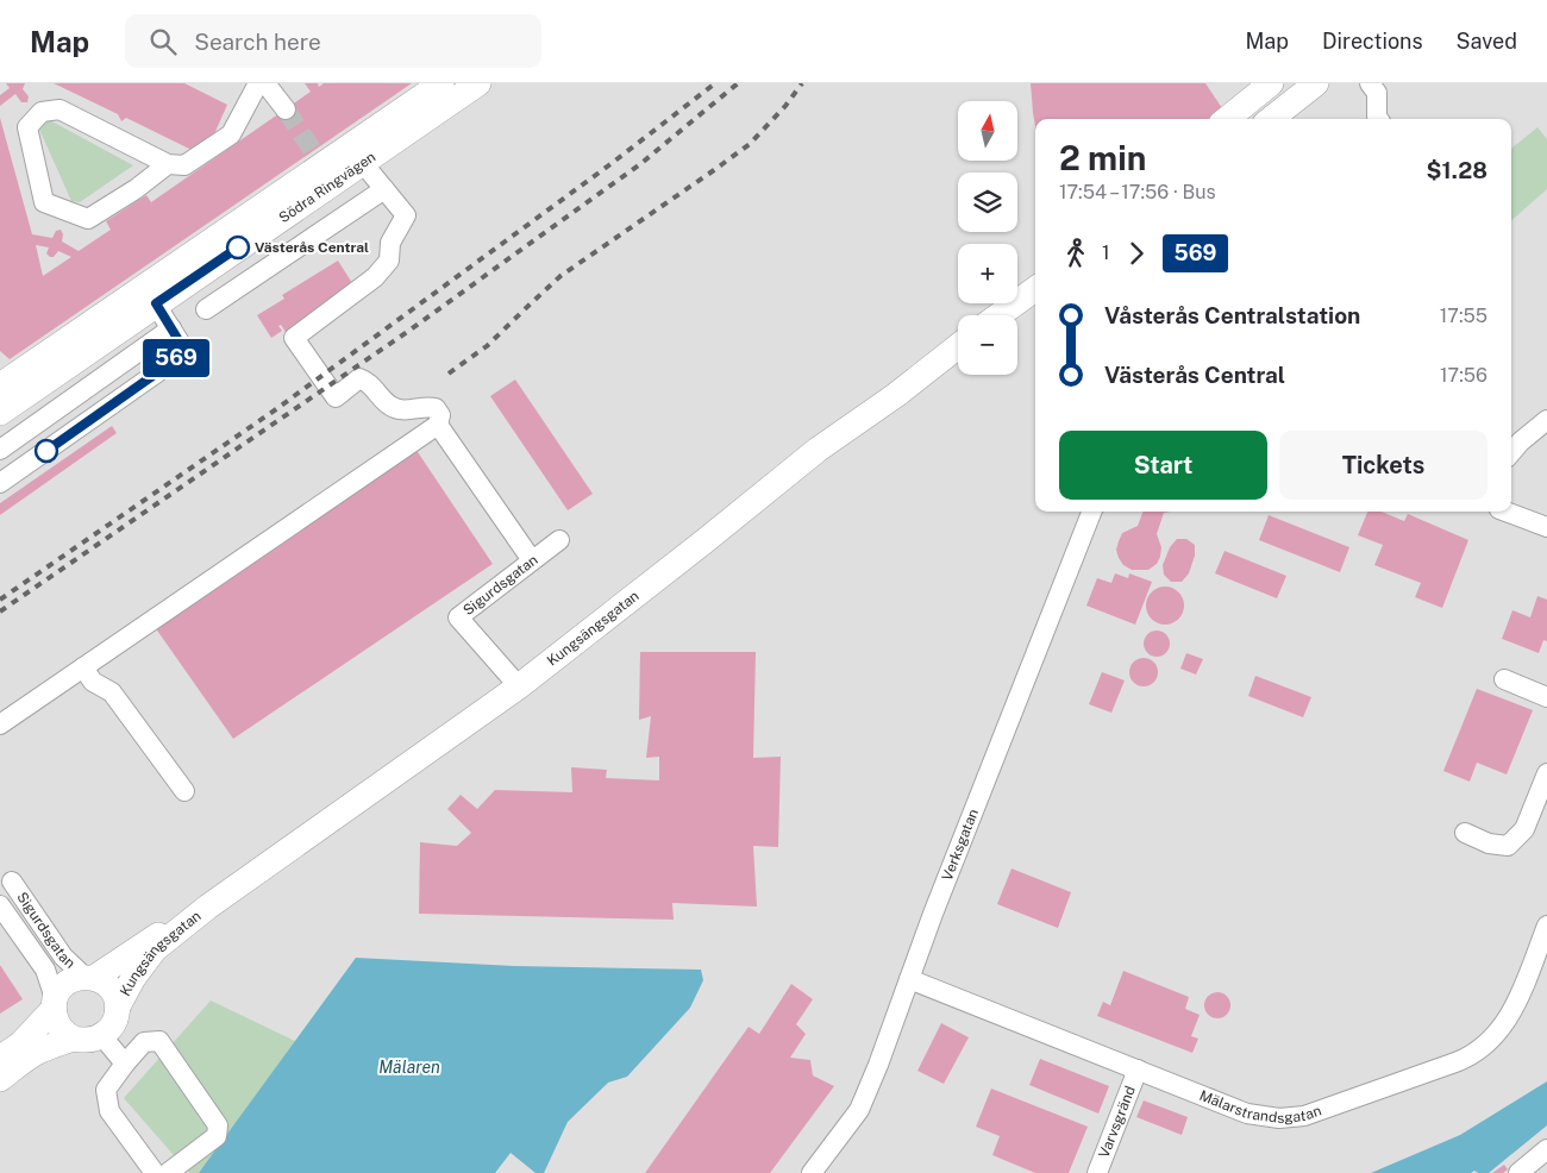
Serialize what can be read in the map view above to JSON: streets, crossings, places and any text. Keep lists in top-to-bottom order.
{
  "streets": {
    "main road": ["Södra Ringvägen", "Kungsängsgatan"],
    "street": [
      "Sigurdsgatan",
      "Verksgatan",
      "Mälarstrandsgatan",
      "Varvsgränd"
    ]
  },
  "crossings": [
    ["Sigurdsgatan", "Kungsängsgatan"],
    ["Verksgatan", "Mälarstrandsgatan"],
    ["Mälarstrandsgatan", "Varvsgränd"]
  ],
  "water": ["Mälaren"],
  "places": ["Västerås Central"],
  "lines": ["bus line 569"],
  "north": "top",
  "page": {
    "header": "Map",
    "search": "Search here",
    "nav": ["Map", "Directions", "Saved"],
    "on_map": "569",
    "map_buttons": ["+", "−"],
    "heading": ["2 min", "17:54 – 17:56 · Bus", "$1.28"],
    "legs": ["1", "569"],
    "list": [
      {
        "name": "Våsterås Centralstation",
        "value": "17:55"
      },
      {
        "name": "Västerås Central",
        "value": "17:56"
      }
    ],
    "buttons": ["Start", "Tickets"]
  }
}
